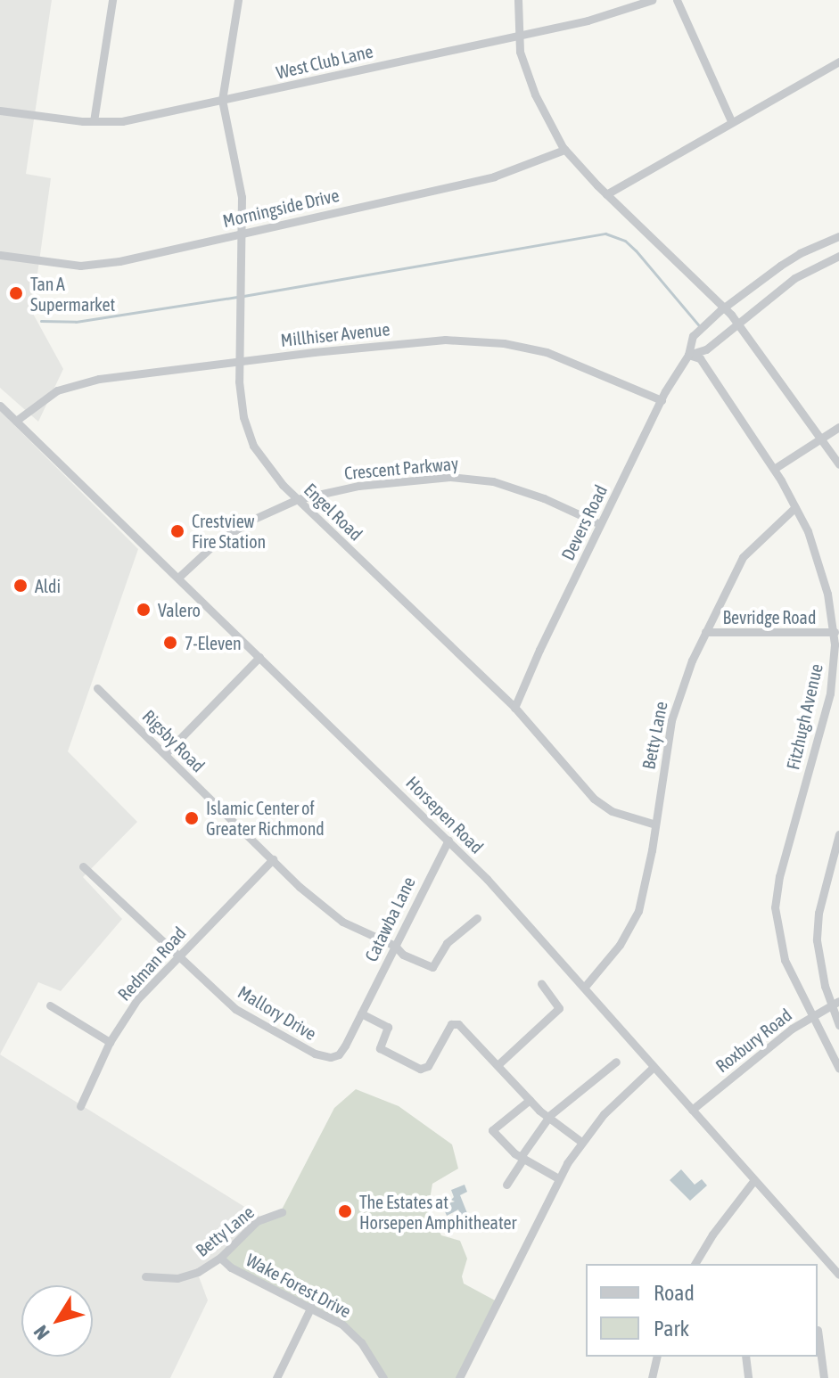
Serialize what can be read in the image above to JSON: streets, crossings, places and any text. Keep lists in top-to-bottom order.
{
  "streets": {
    "street": [
      "West Club Lane",
      "Morningside Drive",
      "Millhiser Avenue",
      "Crescent Parkway",
      "Engel Road",
      "Devers Road",
      "Bevridge Road",
      "Fitzhugh Avenue",
      "Betty Lane",
      "Rigsby Road",
      "Horsepen Road",
      "Catawba Lane",
      "Redman Road",
      "Mallory Drive",
      "Roxbury Road",
      "Wake Forest Drive"
    ]
  },
  "crossings": [
    ["West Club Lane", "Engel Road"],
    ["Morningside Drive", "Engel Road"],
    ["Millhiser Avenue", "Engel Road"],
    ["Millhiser Avenue", "Devers Road"],
    ["Millhiser Avenue", "Horsepen Road"],
    ["Crescent Parkway", "Engel Road"],
    ["Crescent Parkway", "Devers Road"],
    ["Crescent Parkway", "Horsepen Road"],
    ["Engel Road", "Devers Road"],
    ["Engel Road", "Betty Lane"],
    ["Devers Road", "Fitzhugh Avenue"],
    ["Bevridge Road", "Fitzhugh Avenue"],
    ["Bevridge Road", "Betty Lane"],
    ["Fitzhugh Avenue", "Betty Lane"],
    ["Fitzhugh Avenue", "Roxbury Road"],
    ["Betty Lane", "Horsepen Road"],
    ["Betty Lane", "Wake Forest Drive"],
    ["Rigsby Road", "Catawba Lane"],
    ["Rigsby Road", "Redman Road"],
    ["Horsepen Road", "Catawba Lane"],
    ["Horsepen Road", "Roxbury Road"],
    ["Catawba Lane", "Mallory Drive"],
    ["Redman Road", "Mallory Drive"]
  ],
  "places": [
    "Tan A Supermarket",
    "Crestview Fire Station",
    "Aldi",
    "Valero",
    "7-Eleven",
    "Islamic Center of Greater Richmond",
    "The Estates at Horsepen Amphitheater"
  ],
  "legend": ["Road", "Park"],
  "north": "bottom left"
}
